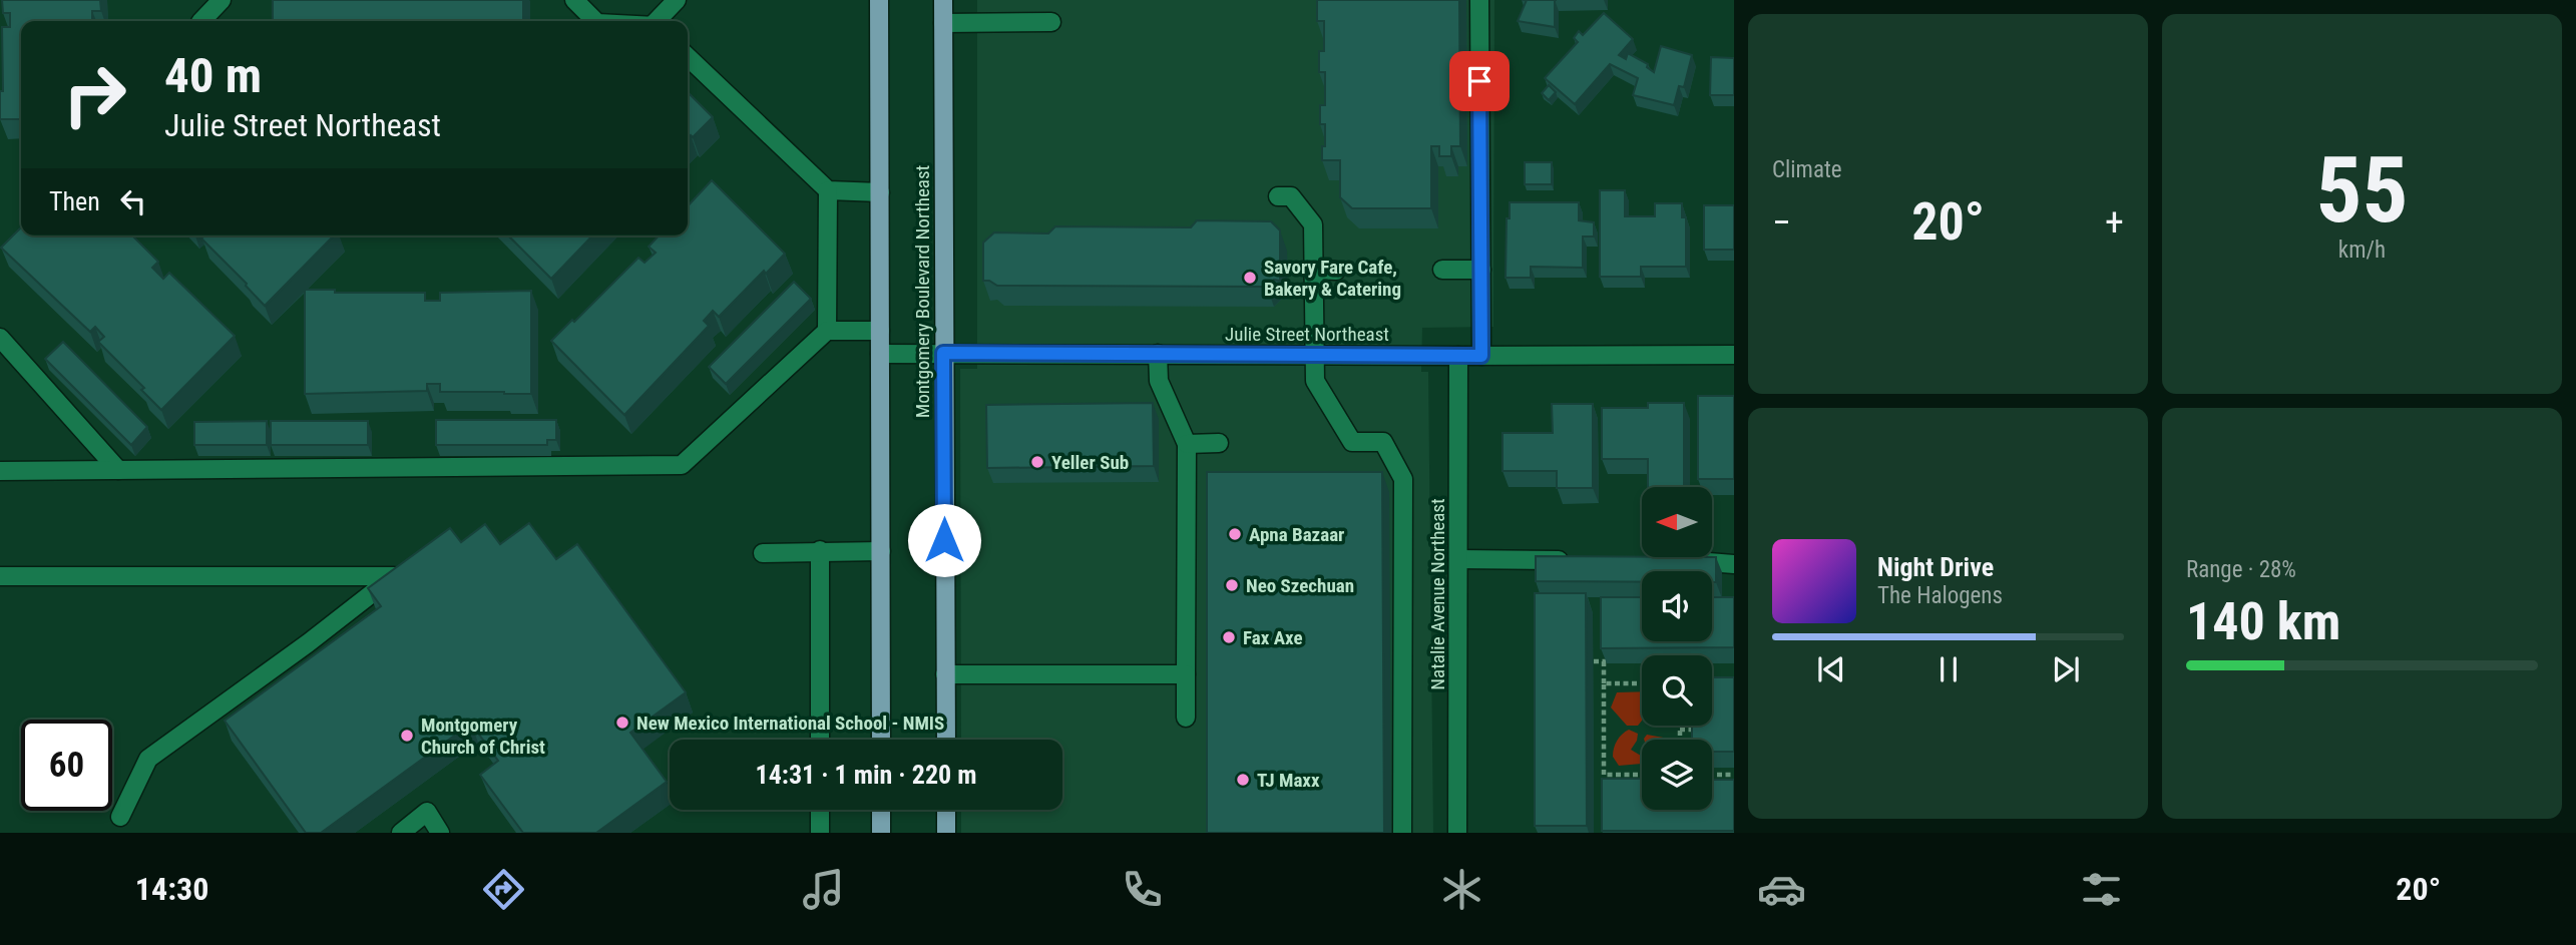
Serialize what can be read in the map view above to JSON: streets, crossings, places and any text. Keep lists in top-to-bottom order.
{
  "streets": {
    "main road": ["Montgomery Boulevard Northeast"],
    "street": ["Julie Street Northeast", "Natalie Avenue Northeast"]
  },
  "crossings": [
    ["Montgomery Boulevard Northeast", "Julie Street Northeast"],
    ["Julie Street Northeast", "Natalie Avenue Northeast"]
  ],
  "places": [
    "Savory Fare Cafe, Bakery & Catering",
    "Yeller Sub",
    "Apna Bazaar",
    "Neo Szechuan",
    "Fax Axe",
    "New Mexico International School - NMIS",
    "Montgomery Church of Christ",
    "TJ Maxx"
  ],
  "north": "left",
  "page": {
    "tile": [
      "Climate",
      ["55", "km/h"],
      ["Range · 28%", "140 km"]
    ],
    "turn": ["40 m", "Julie Street Northeast"],
    "then": "Then",
    "heat": ["−", "20°", "+"],
    "song": ["Night Drive", "The Halogens"],
    "limit": "60",
    "trip": "14:31 · 1 min · 220 m",
    "tabs": ["14:30", "20°"]
  }
}
